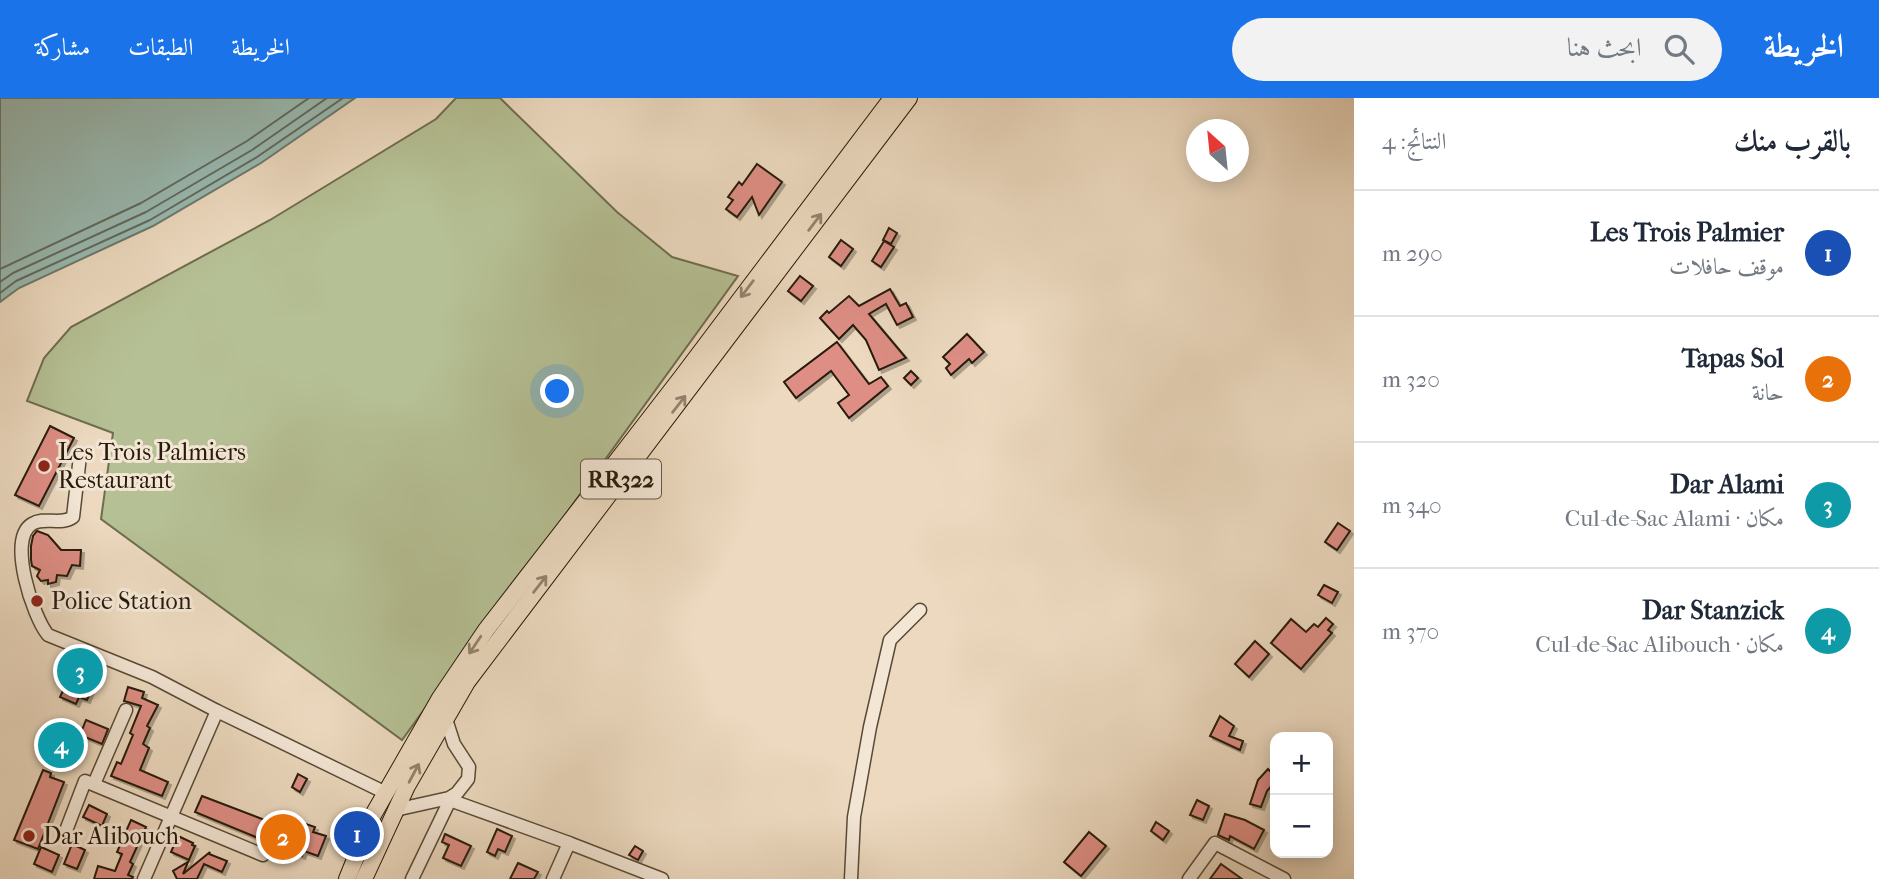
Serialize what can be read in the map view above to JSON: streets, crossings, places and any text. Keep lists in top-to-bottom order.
{
  "streets": {
    "main road": ["RR322"]
  },
  "places": ["Les Trois Palmiers Restaurant", "Police Station", "Dar Alibouch"],
  "north": "top left",
  "page": {
    "header": "الخريطة",
    "search": "ابحث هنا",
    "nav": ["الخريطة", "الطبقات", "مشاركة"],
    "heading": ["بالقرب منك", "النتائج: 4"],
    "list": [
      {
        "mark": "1",
        "name": "Les Trois Palmier",
        "note": "موقف حافلات",
        "value": "290 m"
      },
      {
        "mark": "2",
        "name": "Tapas Sol",
        "note": "حانة",
        "value": "320 m"
      },
      {
        "mark": "3",
        "name": "Dar Alami",
        "note": "مكان · Cul-de-Sac Alami",
        "value": "340 m"
      },
      {
        "mark": "4",
        "name": "Dar Stanzick",
        "note": "مكان · Cul-de-Sac Alibouch",
        "value": "370 m"
      }
    ],
    "pins": [
      "3",
      "4",
      "1",
      "2"
    ],
    "map_buttons": ["+", "−"]
  }
}
